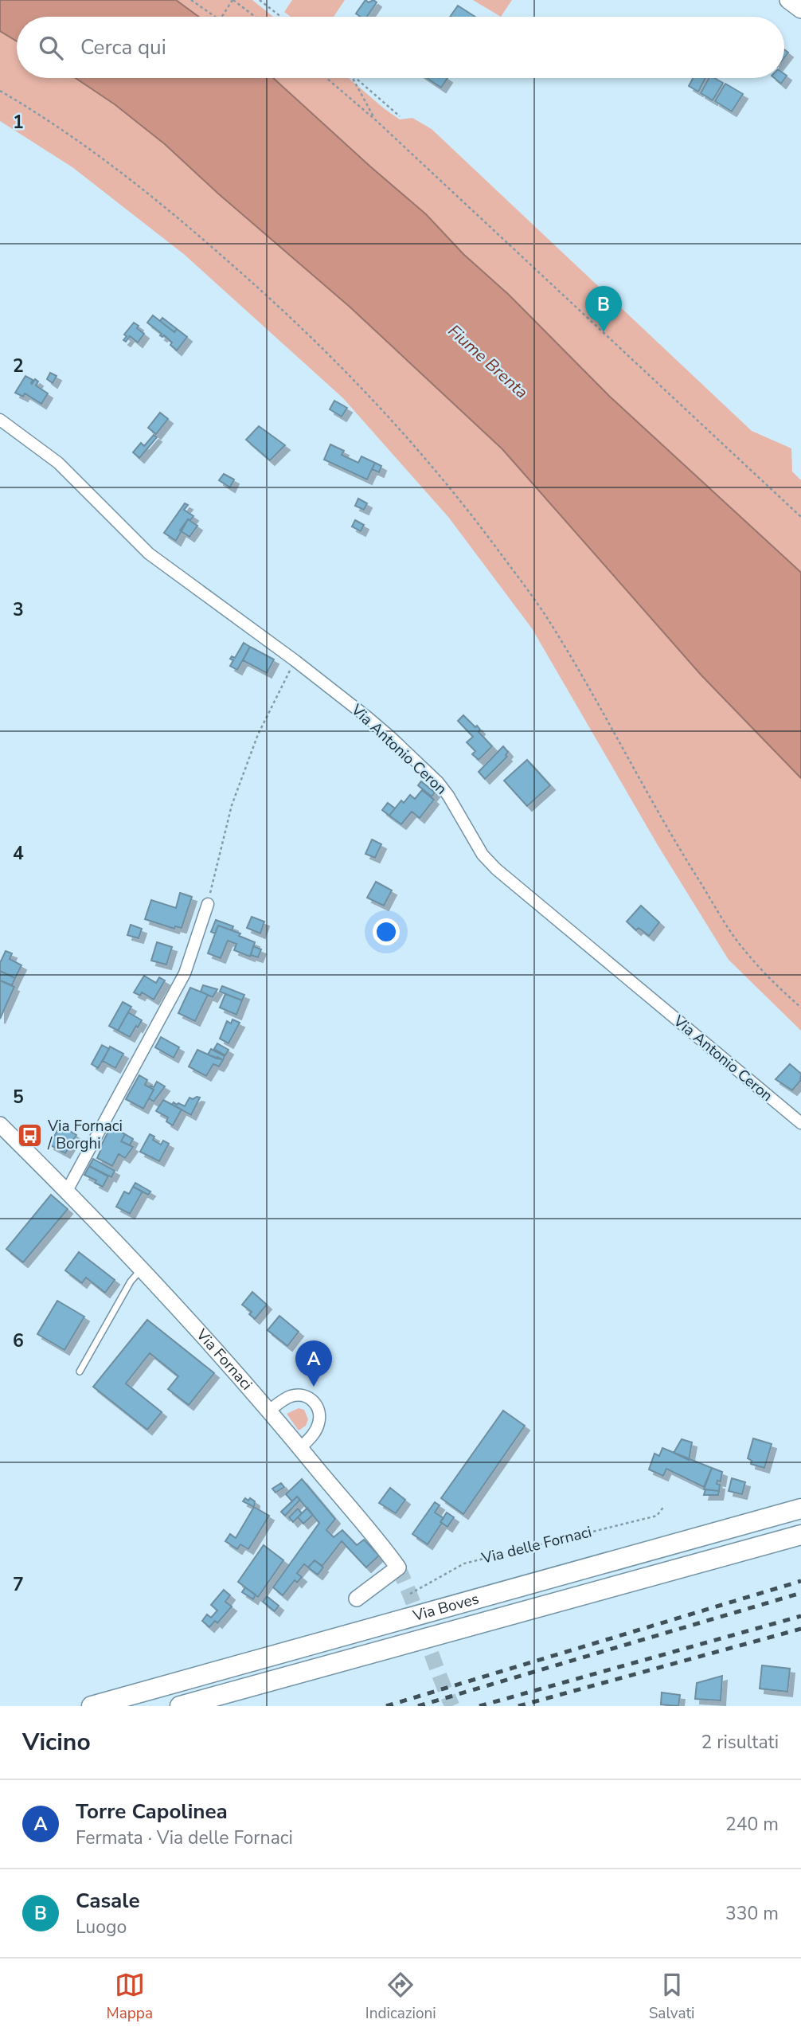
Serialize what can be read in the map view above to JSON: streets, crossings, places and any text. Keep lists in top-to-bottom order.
{
  "streets": {
    "highway": ["Via Boves"],
    "street": ["Via Antonio Ceron", "Via Fornaci"],
    "path": ["Via delle Fornaci"]
  },
  "water": ["Fiume Brenta"],
  "places": {
    "bus stop": ["Via Fornaci / Borghi"]
  },
  "page": {
    "search": "Cerca qui",
    "pins": ["B", "A"],
    "heading": ["Vicino", "2 risultati"],
    "list": [
      {
        "mark": "A",
        "name": "Torre Capolinea",
        "note": "Fermata · Via delle Fornaci",
        "value": "240 m"
      },
      {
        "mark": "B",
        "name": "Casale",
        "note": "Luogo",
        "value": "330 m"
      }
    ],
    "nav": ["Mappa", "Indicazioni", "Salvati"]
  },
  "grid": {
    "rows": [
      "1",
      "2",
      "3",
      "4",
      "5",
      "6",
      "7"
    ]
  }
}
